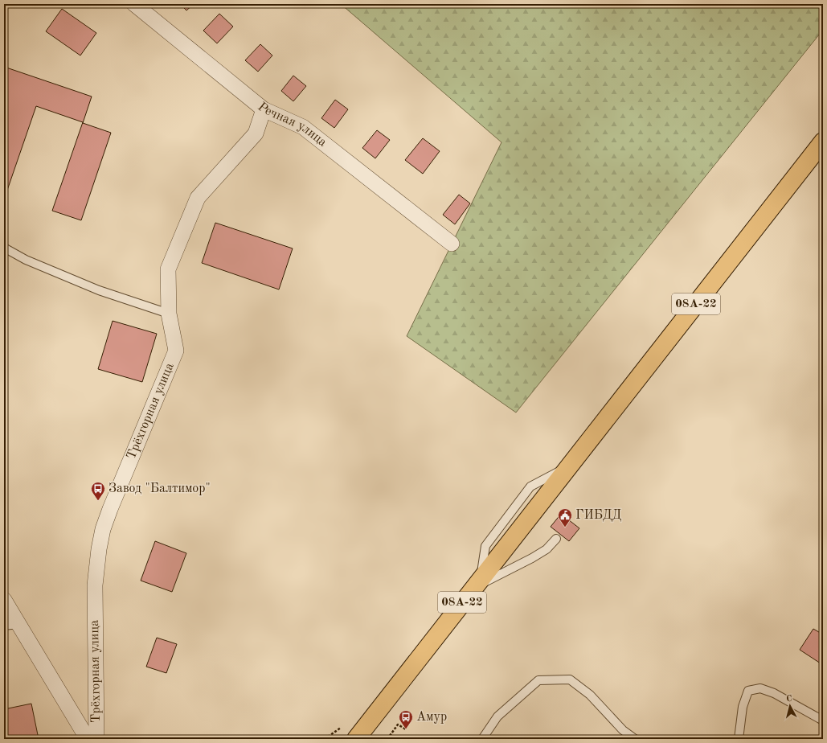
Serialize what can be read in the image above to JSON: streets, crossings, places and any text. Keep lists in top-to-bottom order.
{
  "streets": {
    "highway": ["08А-22"],
    "street": ["Речная улица", "Трёхгорная улица"]
  },
  "crossings": [
    ["Речная улица", "Трёхгорная улица"]
  ],
  "places": {
    "bus stop": ["Завод \"Балтимор\"", "Амур"],
    "public building": ["ГИБДД"]
  },
  "north": "top"
}
